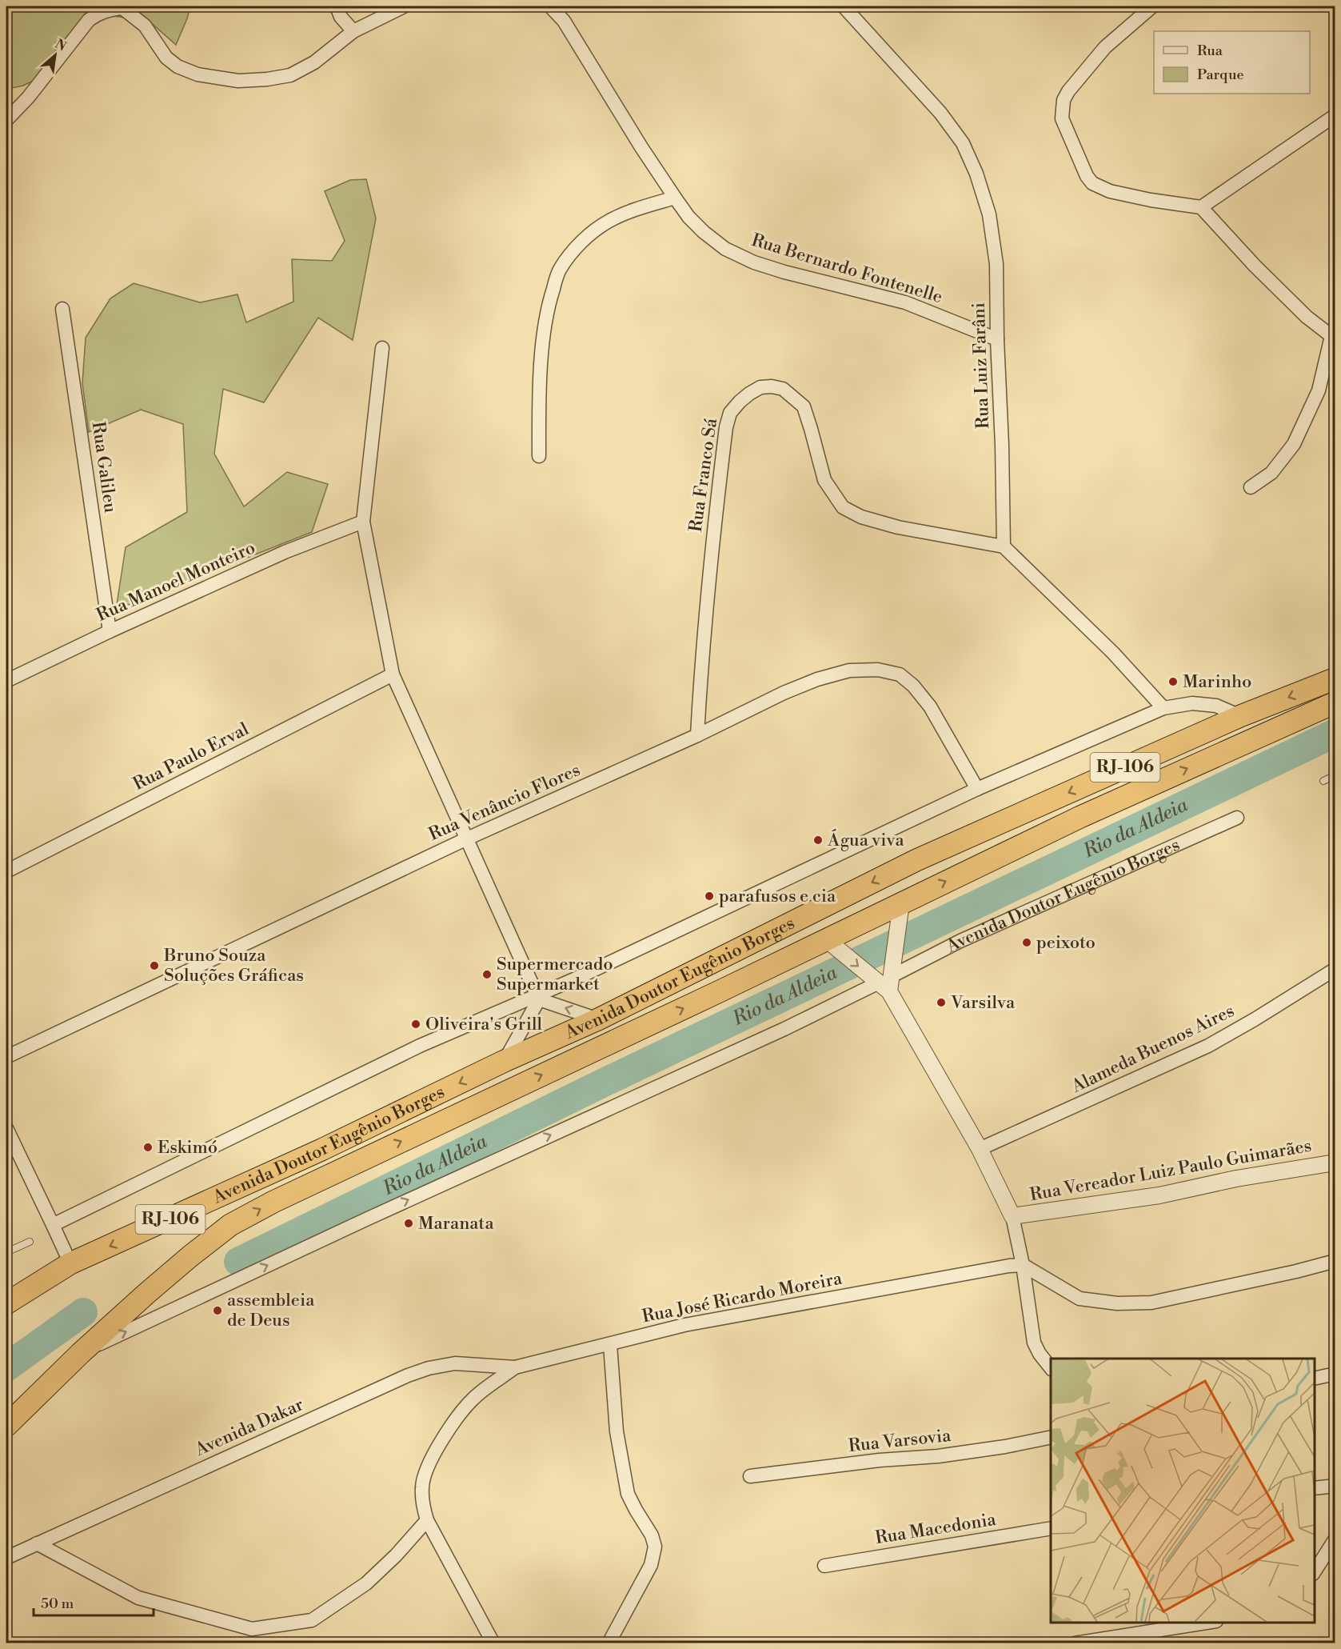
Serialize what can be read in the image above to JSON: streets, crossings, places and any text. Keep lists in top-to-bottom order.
{
  "streets": {
    "highway": ["RJ-106", "Avenida Doutor Eugênio Borges"],
    "street": [
      "Rua Bernardo Fontenelle",
      "Rua Luiz Farâni",
      "Rua Galileu",
      "Rua Franco Sá",
      "Rua Manoel Monteiro",
      "Rua Paulo Erval",
      "Rua Venâncio Flores",
      "Alameda Buenos Aires",
      "Rua Vereador Luiz Paulo Guimarães",
      "Rua José Ricardo Moreira",
      "Avenida Dakar",
      "Rua Varsovia",
      "Rua Macedonia"
    ]
  },
  "crossings": [
    ["Rua Bernardo Fontenelle", "Rua Luiz Farâni"],
    ["Rua Luiz Farâni", "Rua Franco Sá"],
    ["Rua Galileu", "Rua Manoel Monteiro"],
    ["Rua Franco Sá", "Rua Venâncio Flores"],
    ["Avenida Doutor Eugênio Borges", "Rua Vereador Luiz Paulo Guimarães"],
    ["Alameda Buenos Aires", "Rua Vereador Luiz Paulo Guimarães"],
    ["Rua Vereador Luiz Paulo Guimarães", "Rua José Ricardo Moreira"],
    ["Rua José Ricardo Moreira", "Avenida Dakar"]
  ],
  "water": ["Rio da Aldeia"],
  "places": [
    "Marinho",
    "Água viva",
    "parafusos e cia",
    "peixoto",
    "Bruno Souza Soluções Gráficas",
    "Supermercado Supermarket",
    "Varsilva",
    "Oliveira's Grill",
    "Eskimó",
    "Maranata",
    "assembleia de Deus"
  ],
  "legend": ["Rua", "Parque"],
  "scale_bar": "50 m",
  "north": "top right"
}
